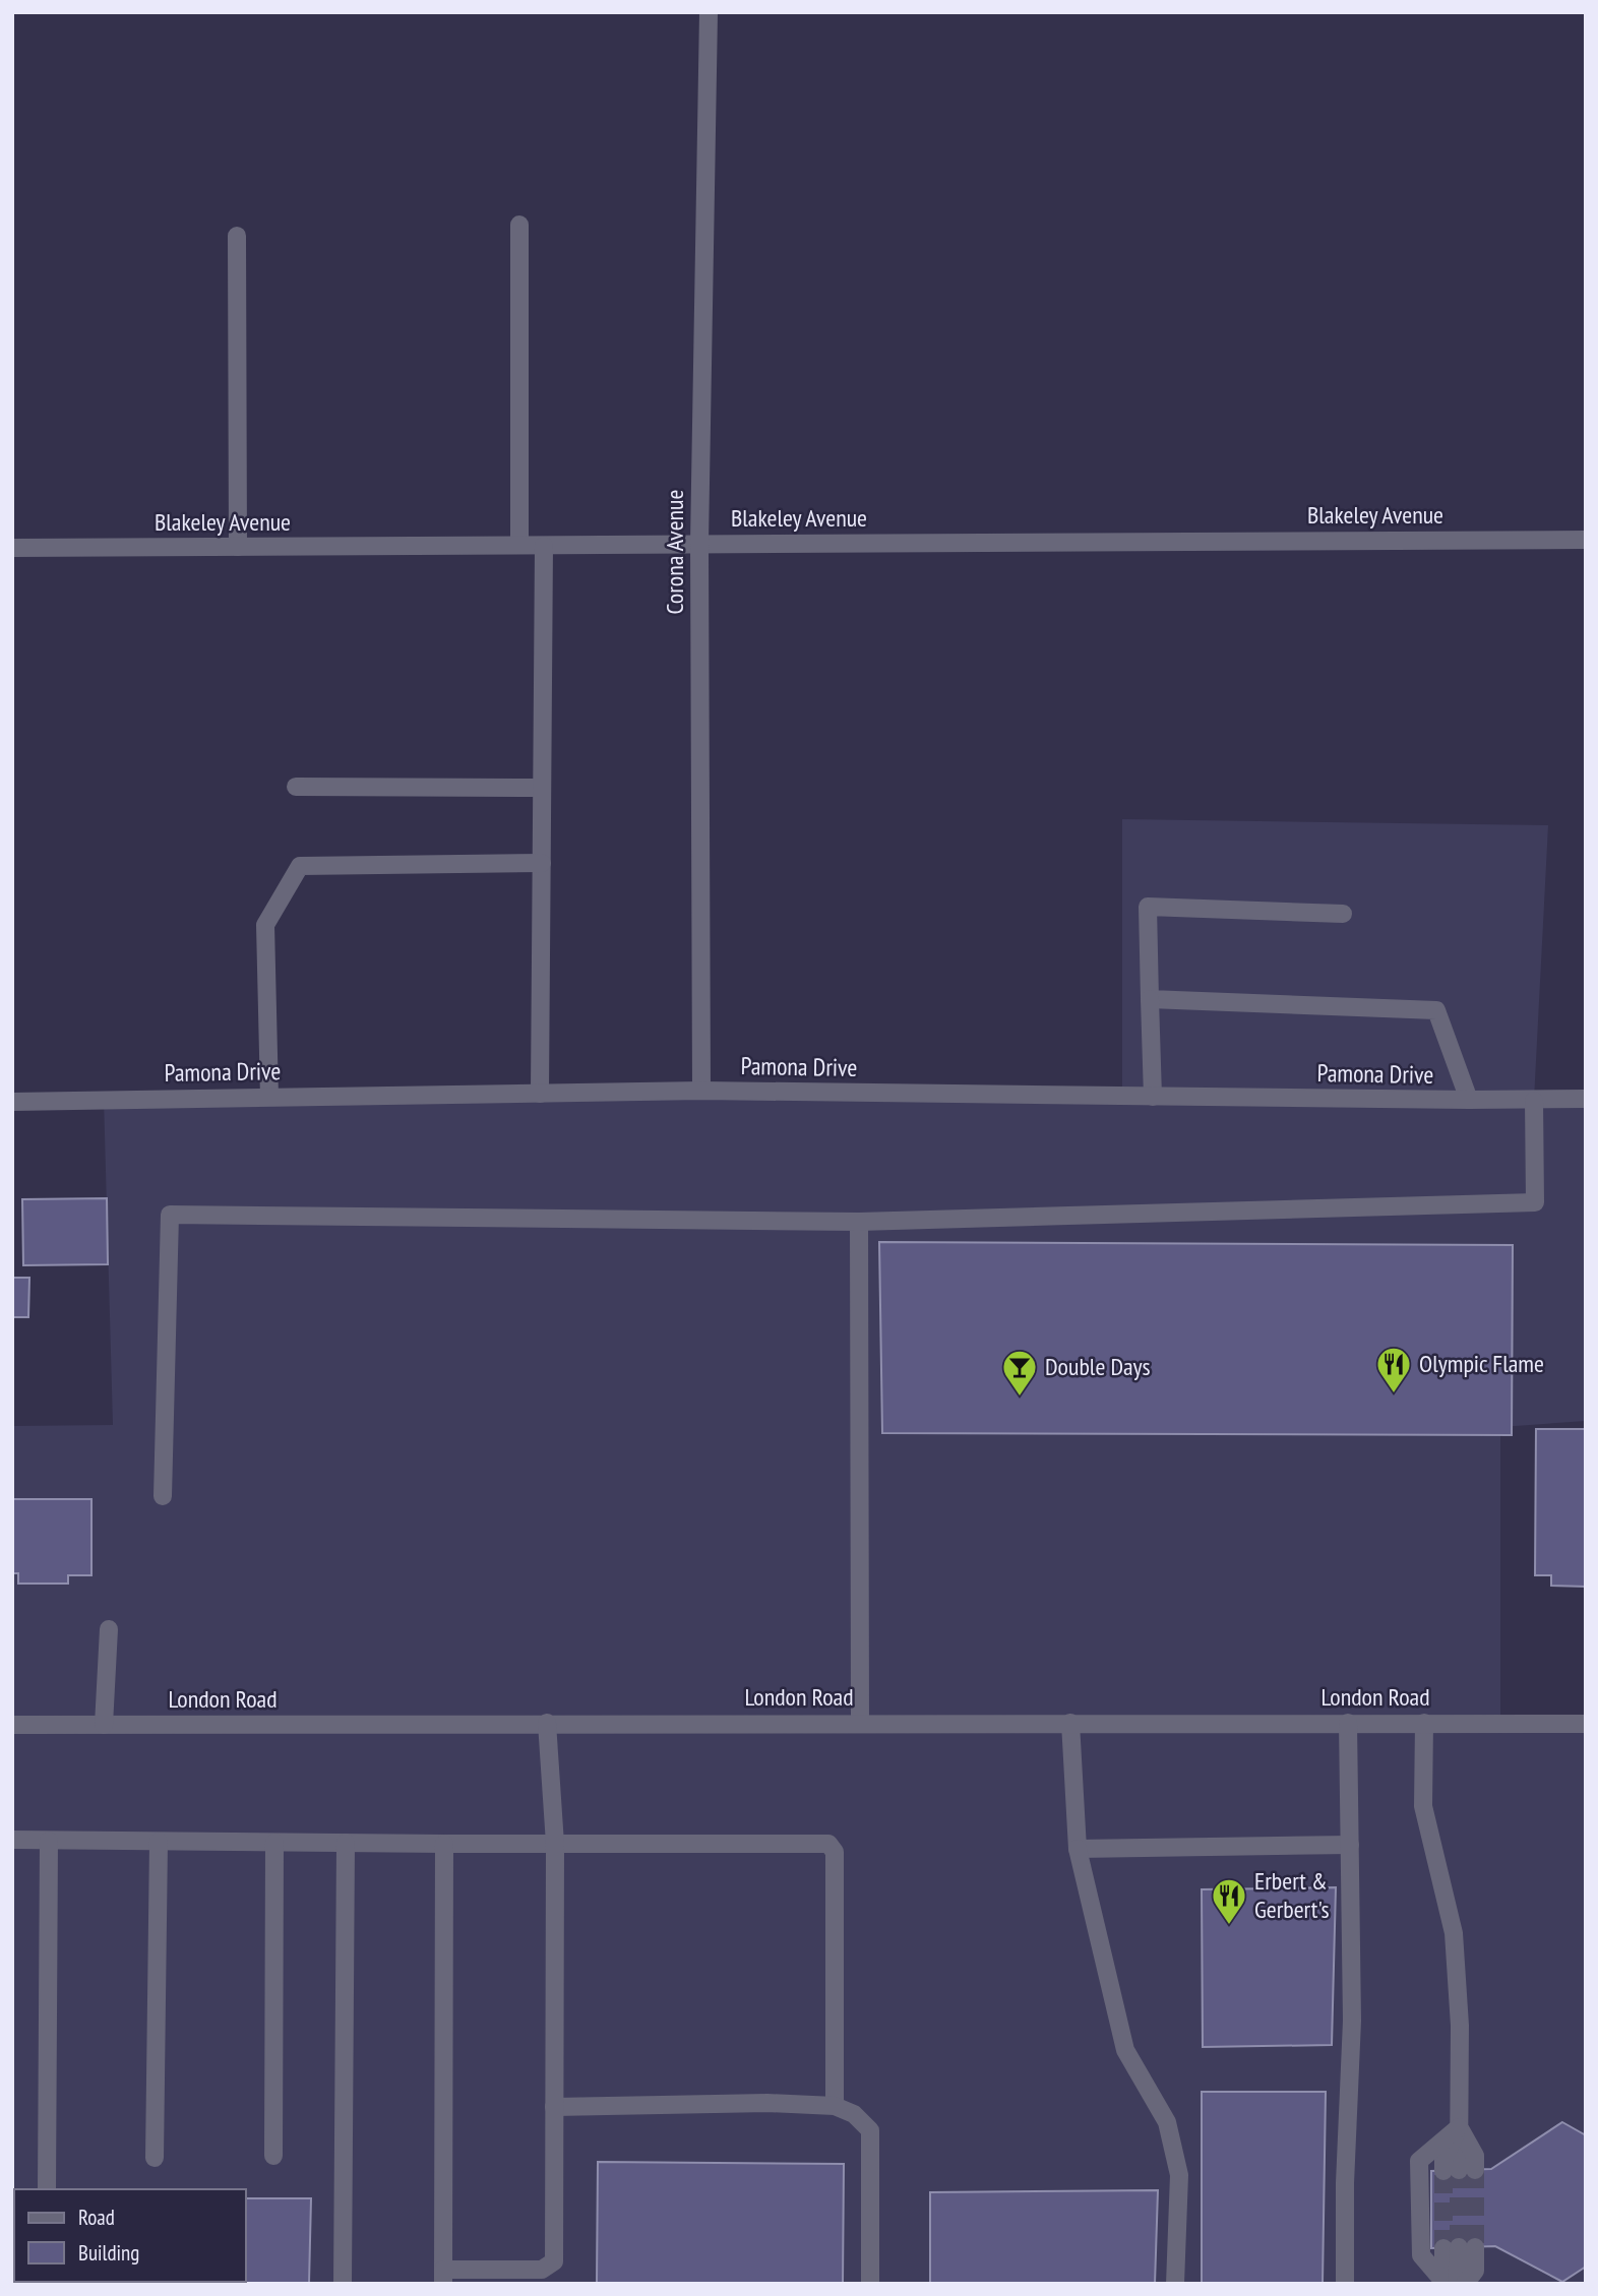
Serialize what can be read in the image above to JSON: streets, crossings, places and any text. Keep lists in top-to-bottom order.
{
  "streets": {
    "street": [
      "Blakeley Avenue",
      "Corona Avenue",
      "Pamona Drive",
      "London Road"
    ]
  },
  "crossings": [
    ["Blakeley Avenue", "Corona Avenue"],
    ["Corona Avenue", "Pamona Drive"]
  ],
  "places": {
    "restaurant": ["Olympic Flame", "Erbert & Gerbert's"],
    "bar": ["Double Days"]
  },
  "legend": ["Road", "Building"]
}
